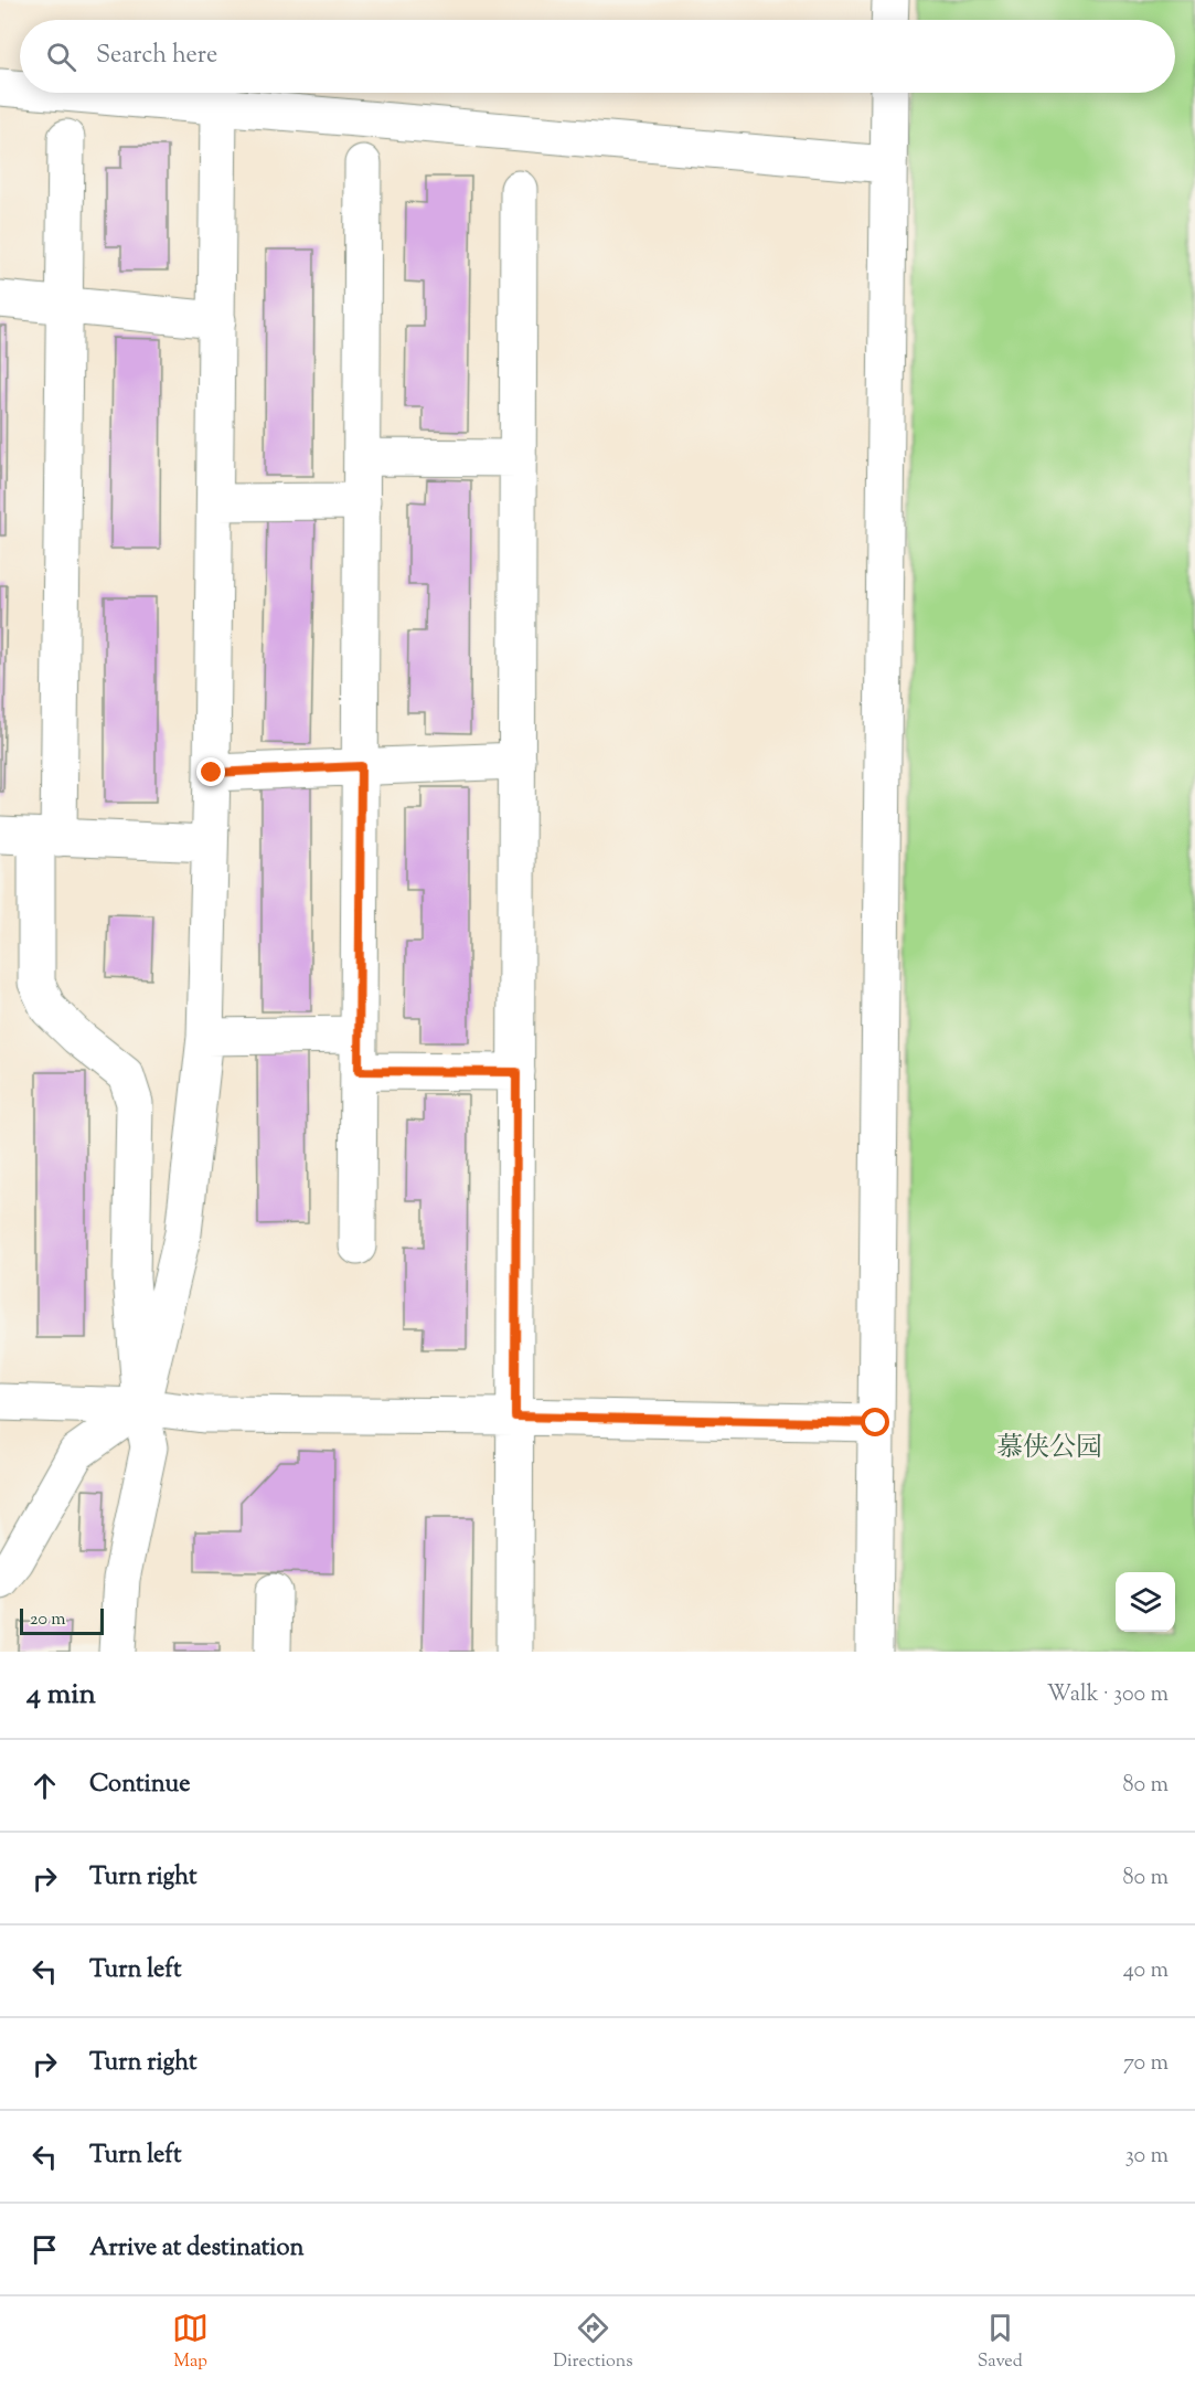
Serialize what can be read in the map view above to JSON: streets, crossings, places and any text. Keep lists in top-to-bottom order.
{
  "parks": ["慕侠公园"],
  "scale_bar": "20 m",
  "page": {
    "search": "Search here",
    "scale": "20 m",
    "heading": ["4 min", "Walk · 300 m"],
    "list": [
      ["Continue", "80 m"],
      ["Turn right", "80 m"],
      ["Turn left", "40 m"],
      ["Turn right", "70 m"],
      ["Turn left", "30 m"],
      "Arrive at destination"
    ],
    "nav": ["Map", "Directions", "Saved"]
  }
}
